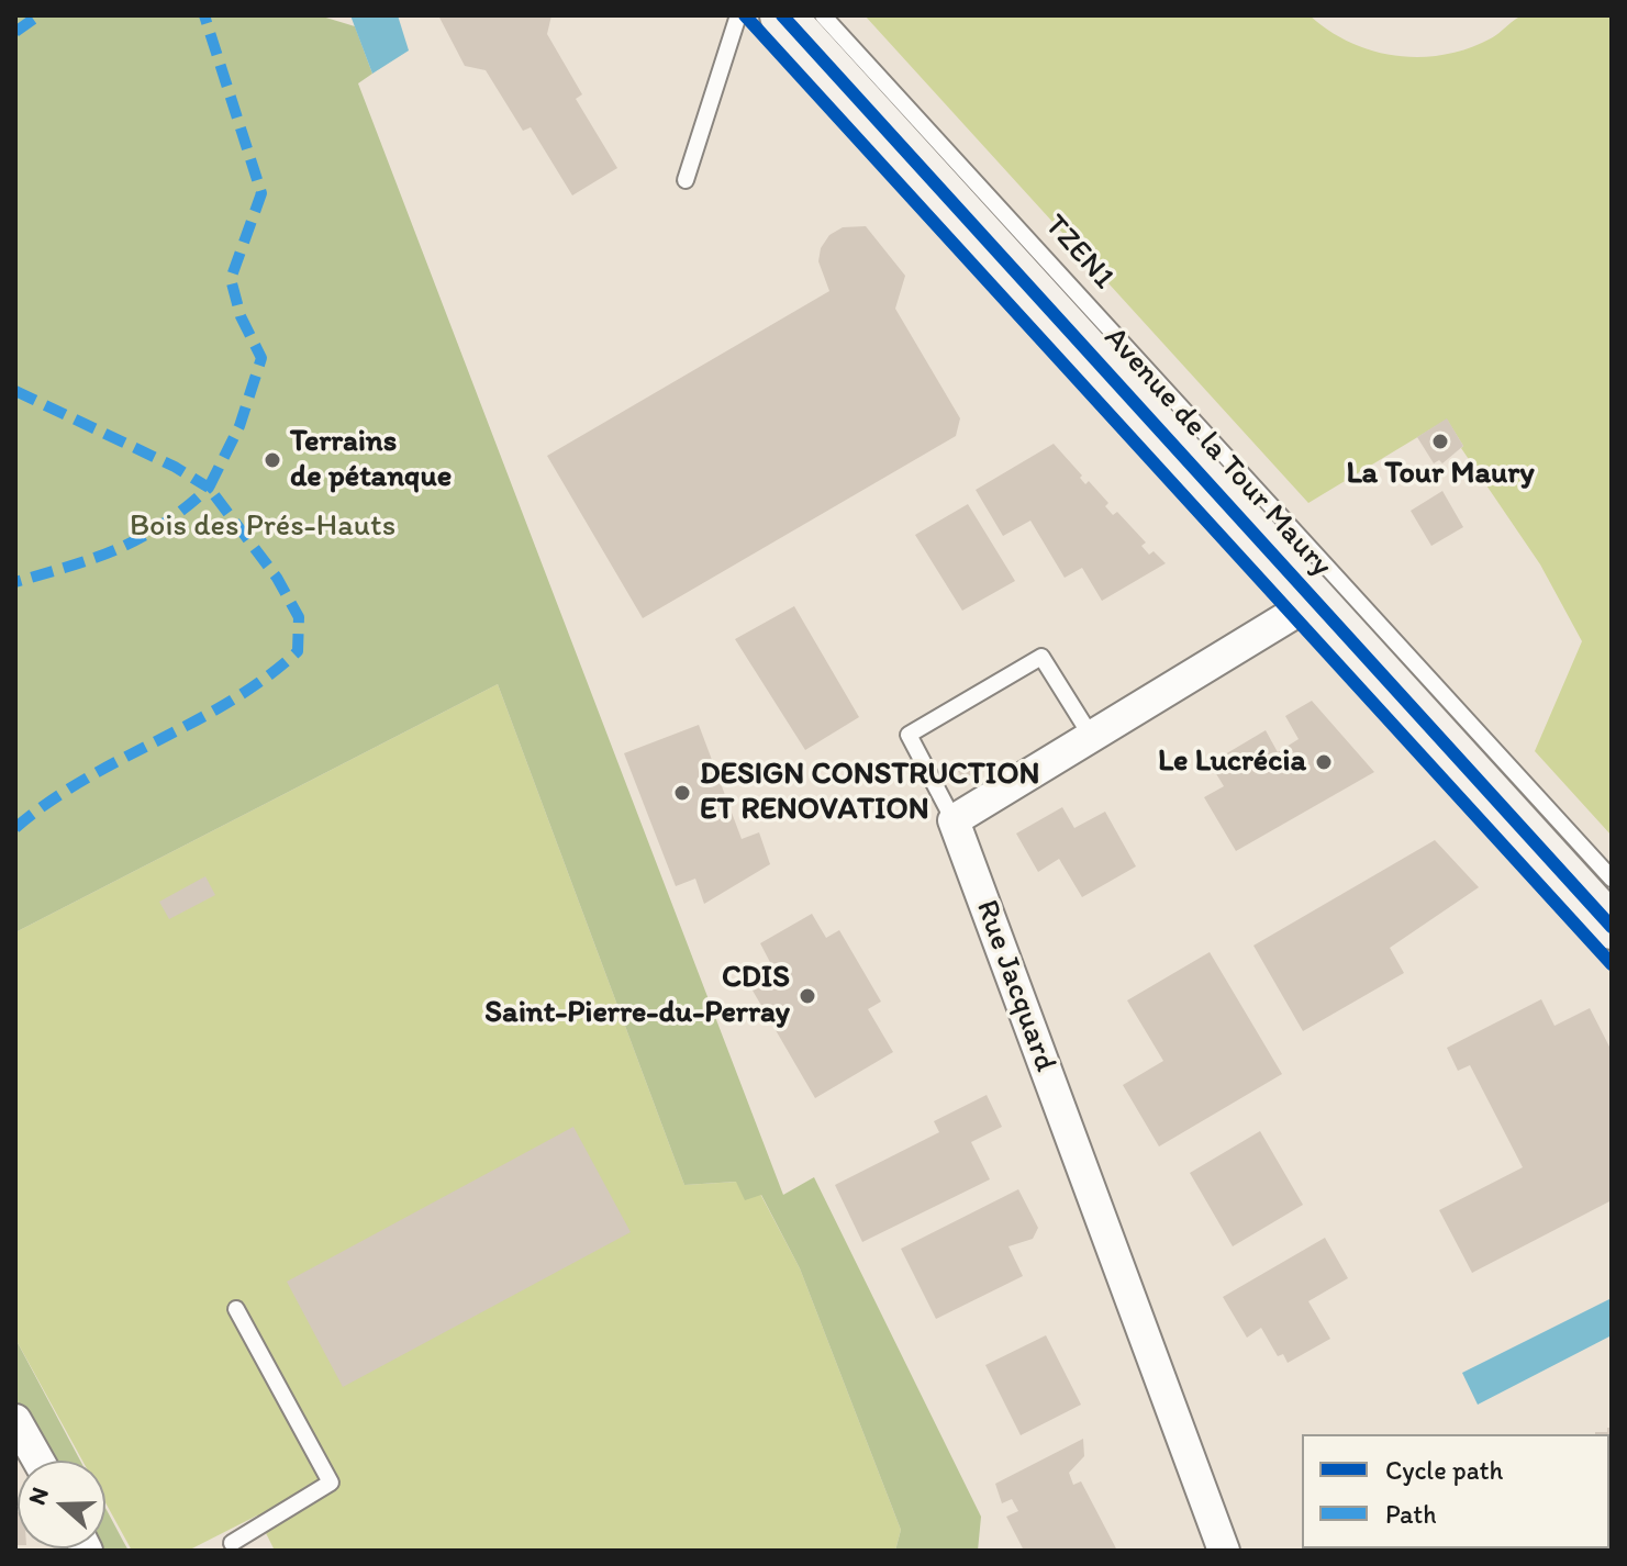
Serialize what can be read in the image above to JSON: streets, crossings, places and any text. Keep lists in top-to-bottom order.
{
  "streets": {
    "street": ["Avenue de la Tour Maury", "Rue Jacquard"],
    "lane": ["TZEN1"]
  },
  "parks": ["Bois des Prés-Hauts"],
  "places": [
    "La Tour Maury",
    "Terrains de pétanque",
    "Le Lucrécia",
    "DESIGN CONSTRUCTION ET RENOVATION",
    "CDIS Saint-Pierre-du-Perray"
  ],
  "legend": ["Cycle path", "Path"],
  "north": "left"
}
